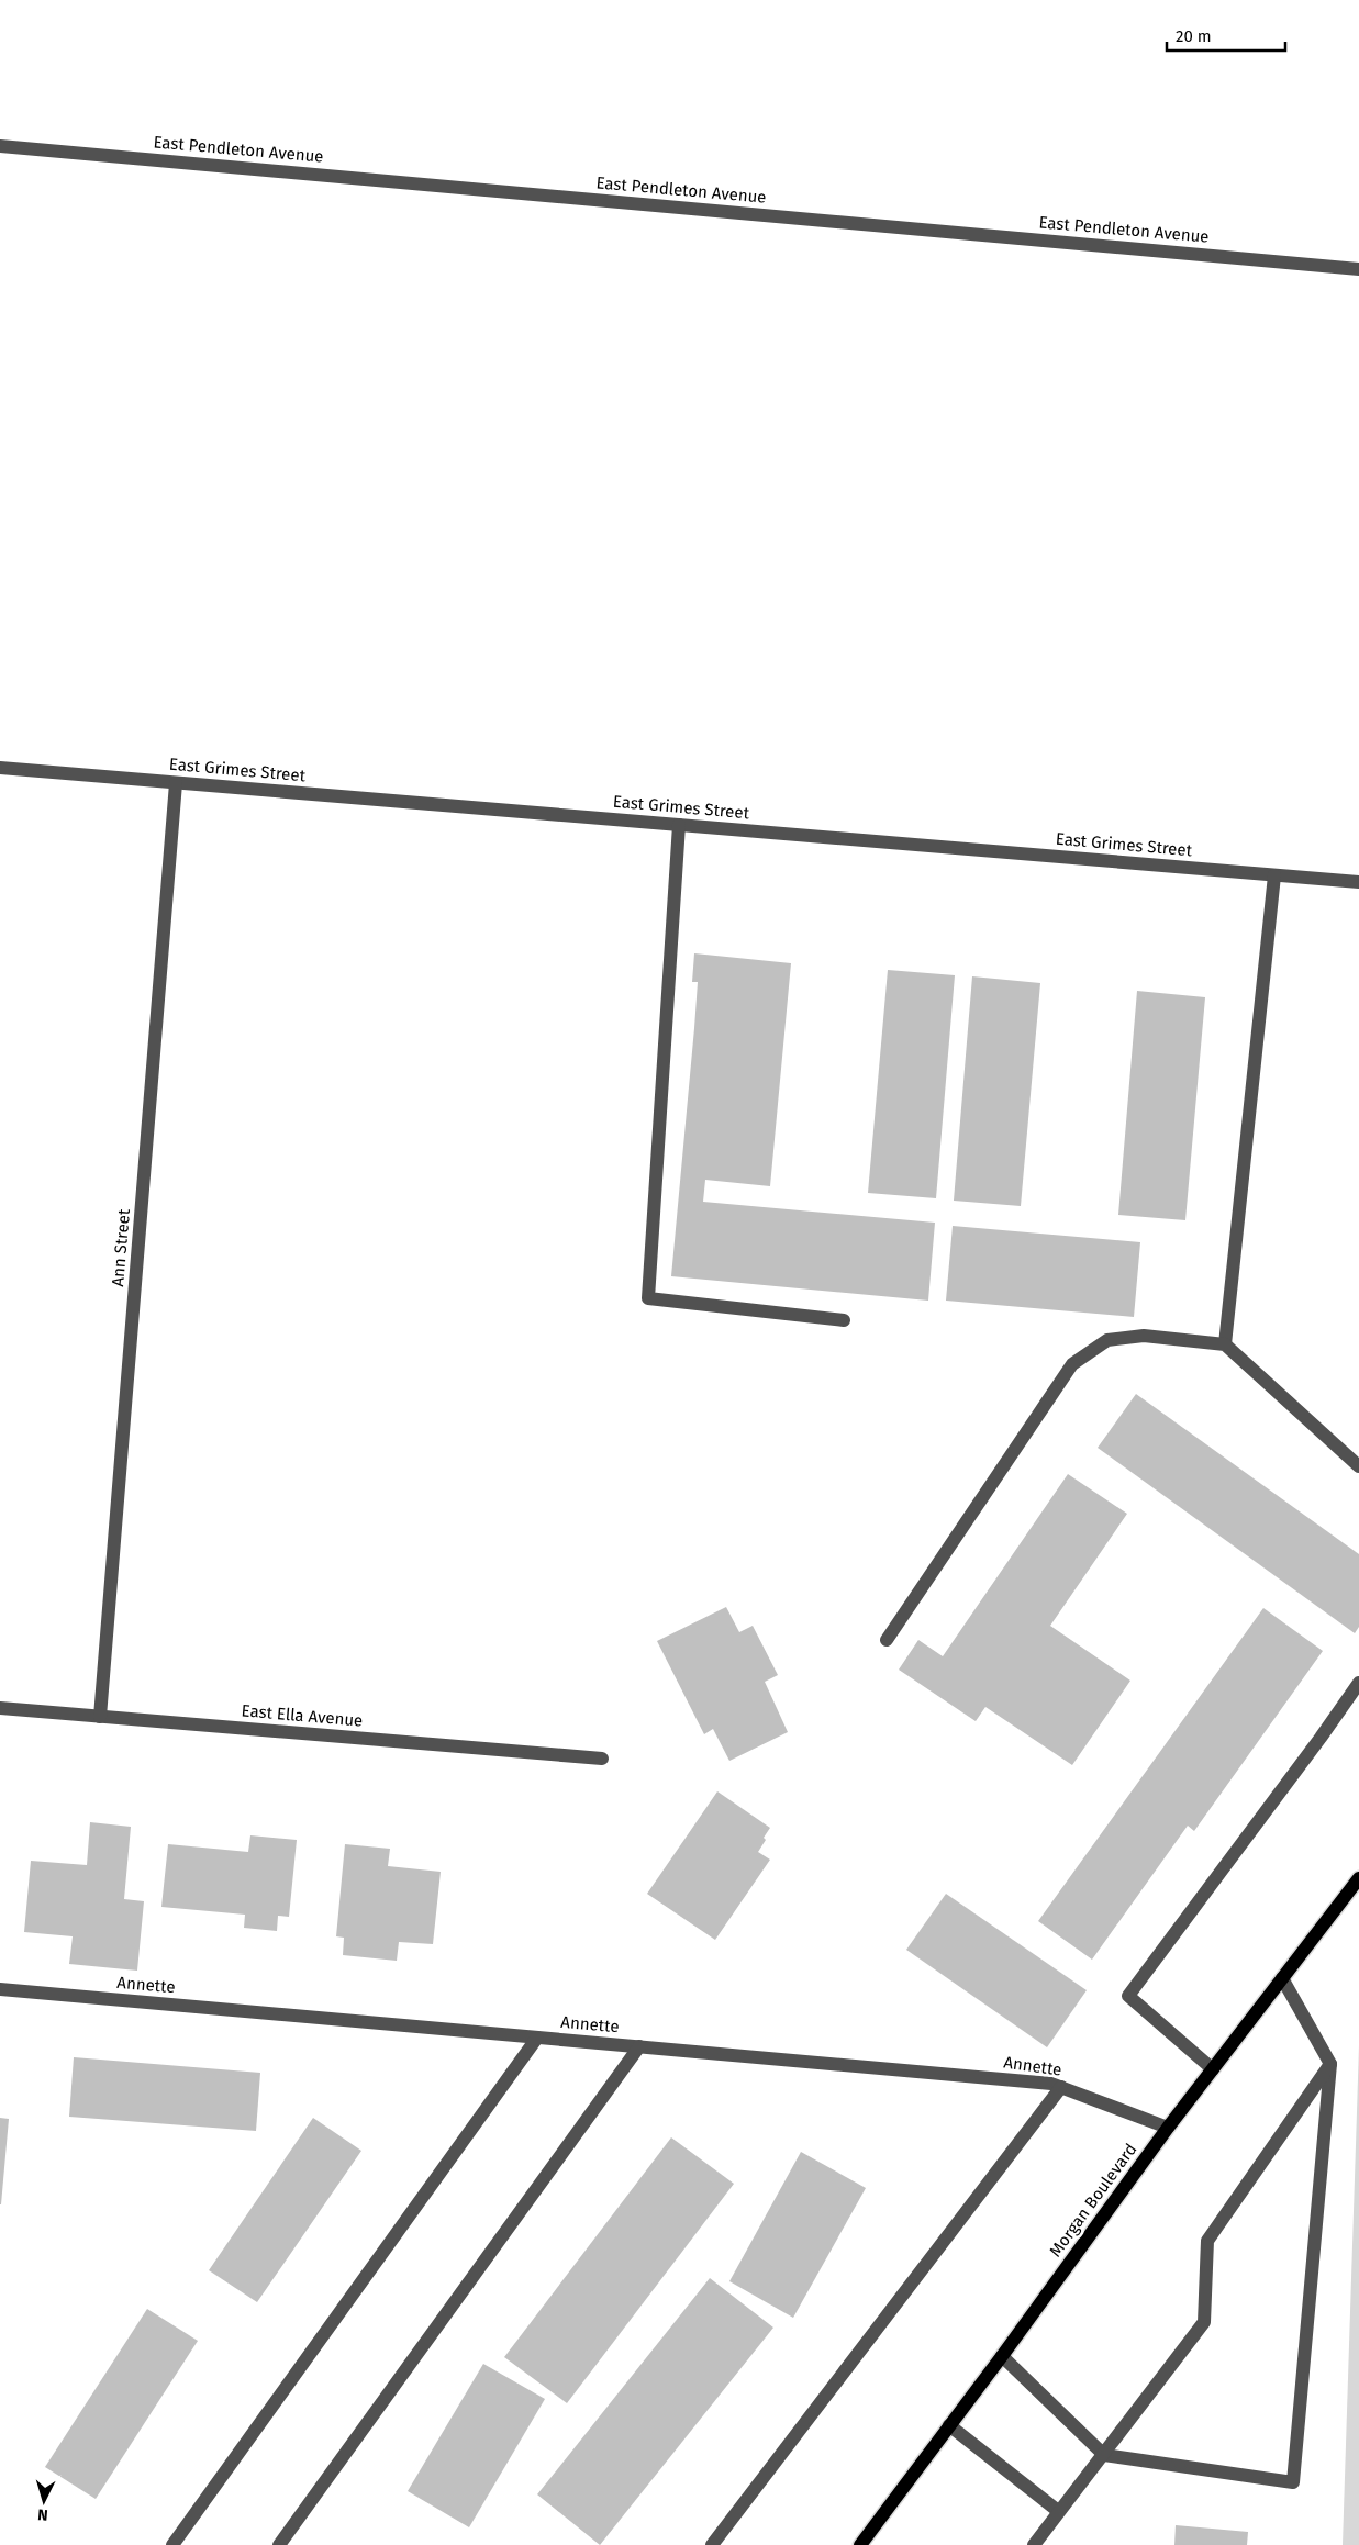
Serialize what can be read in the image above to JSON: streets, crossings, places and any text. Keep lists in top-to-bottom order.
{
  "streets": {
    "main road": ["Morgan Boulevard"],
    "street": [
      "East Pendleton Avenue",
      "East Grimes Street",
      "Ann Street",
      "East Ella Avenue",
      "Annette"
    ]
  },
  "crossings": [
    ["East Grimes Street", "Ann Street"],
    ["Ann Street", "East Ella Avenue"],
    ["Annette", "Morgan Boulevard"]
  ],
  "scale_bar": "20 m",
  "north": "bottom"
}
